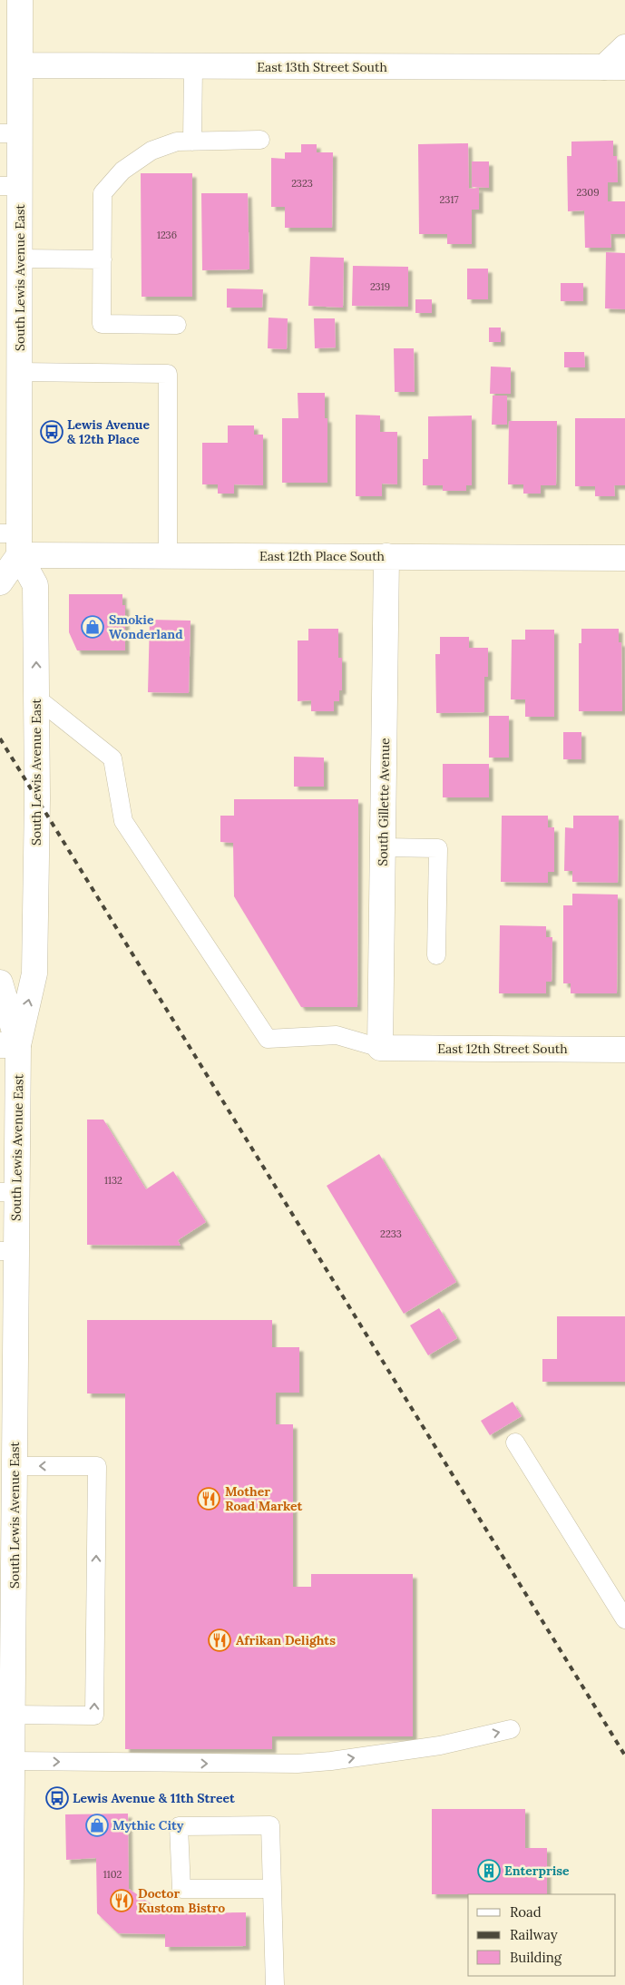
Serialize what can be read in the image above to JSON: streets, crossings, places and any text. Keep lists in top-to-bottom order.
{
  "streets": {
    "street": [
      "East 13th Street South",
      "South Lewis Avenue East",
      "East 12th Place South",
      "South Gillette Avenue",
      "East 12th Street South"
    ]
  },
  "crossings": [
    ["East 13th Street South", "South Lewis Avenue East"],
    ["South Lewis Avenue East", "East 12th Place South"],
    ["East 12th Place South", "South Gillette Avenue"],
    ["South Gillette Avenue", "East 12th Street South"]
  ],
  "places": {
    "bus stop": ["Lewis Avenue & 12th Place", "Lewis Avenue & 11th Street"],
    "shop": ["Smokie Wonderland", "Mythic City"],
    "restaurant": ["Mother Road Market", "Afrikan Delights", "Doctor Kustom Bistro"],
    "building": ["Enterprise"]
  },
  "house_numbers": [
    "2323",
    "2309",
    "2317",
    "1236",
    "2319",
    "1132",
    "2233",
    "1102"
  ],
  "legend": ["Road", "Railway", "Building"]
}
